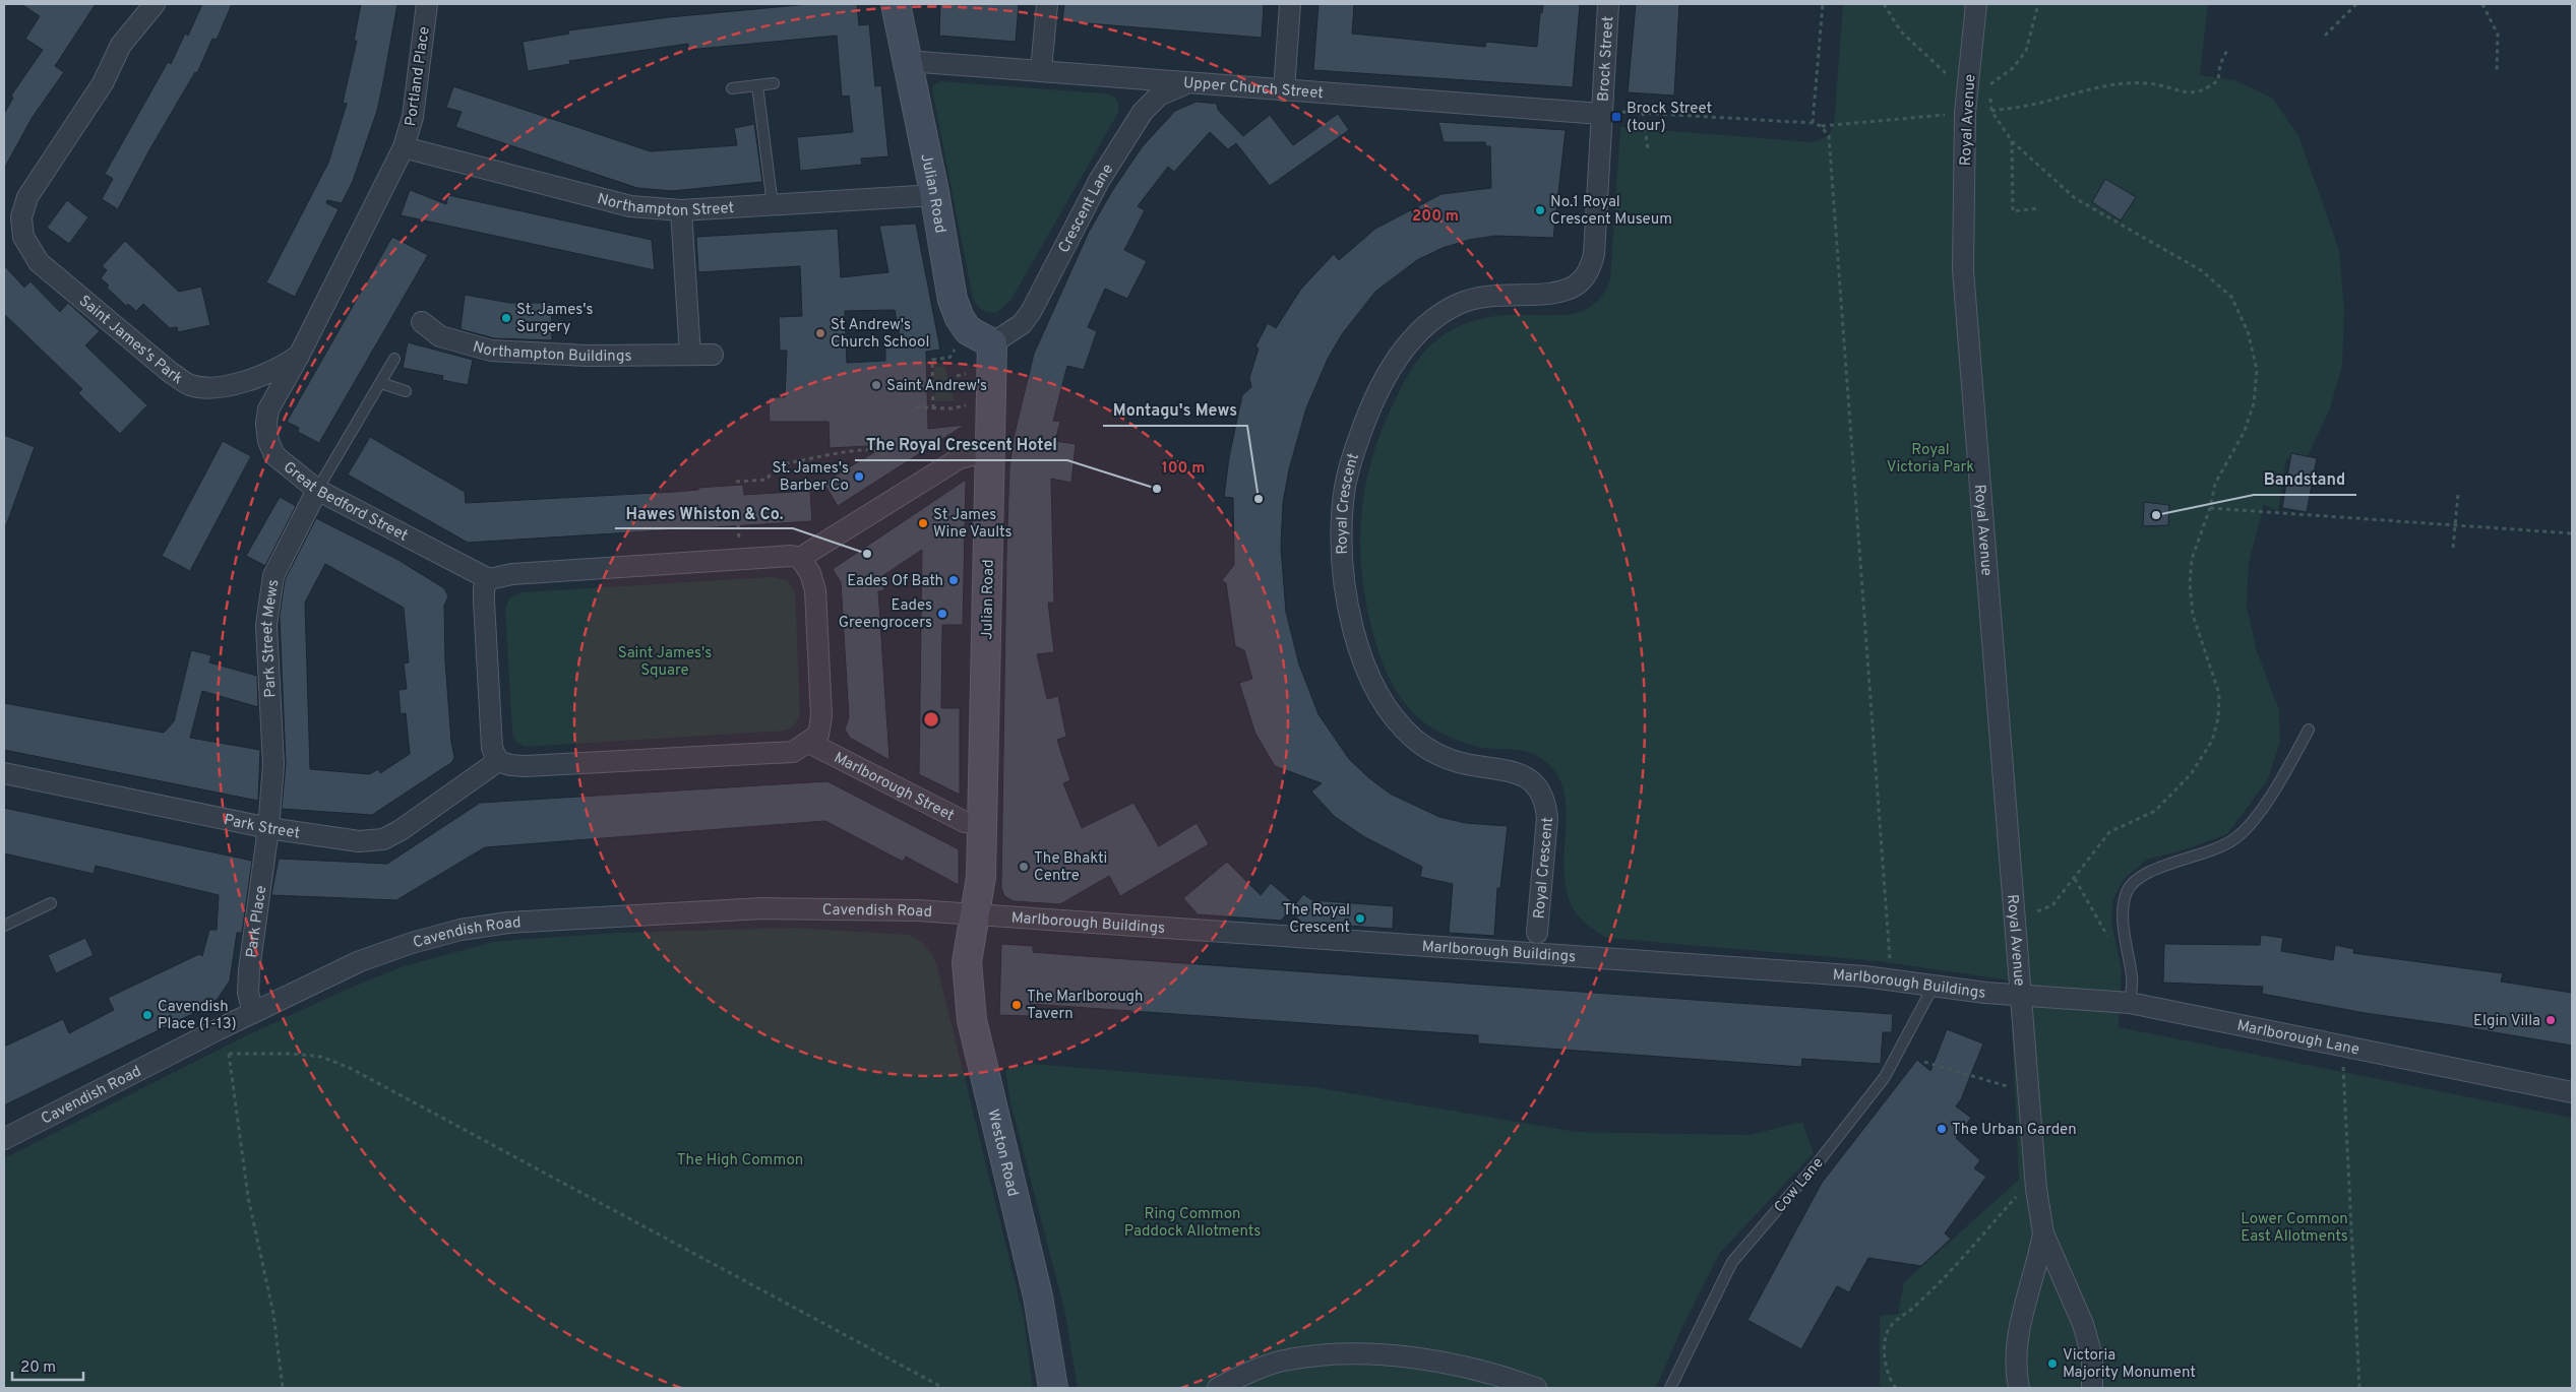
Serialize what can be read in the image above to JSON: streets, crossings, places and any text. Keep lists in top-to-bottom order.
{
  "streets": {
    "street": [
      "Brock Street",
      "Portland Place",
      "Upper Church Street",
      "Royal Avenue",
      "Julian Road",
      "Northampton Street",
      "Crescent Lane",
      "Saint James's Park",
      "Northampton Buildings",
      "Great Bedford Street",
      "Royal Crescent",
      "Park Street Mews",
      "Marlborough Street",
      "Park Street",
      "Cavendish Road",
      "Park Place",
      "Marlborough Buildings",
      "Marlborough Lane",
      "Weston Road"
    ],
    "lane": ["Cow Lane"]
  },
  "crossings": [
    ["Brock Street", "Upper Church Street"],
    ["Brock Street", "Royal Crescent"],
    ["Portland Place", "Northampton Street"],
    ["Upper Church Street", "Julian Road"],
    ["Upper Church Street", "Crescent Lane"],
    ["Upper Church Street", "Royal Crescent"],
    ["Royal Avenue", "Marlborough Buildings"],
    ["Royal Avenue", "Marlborough Lane"],
    ["Julian Road", "Northampton Street"],
    ["Julian Road", "Crescent Lane"],
    ["Julian Road", "Marlborough Street"],
    ["Julian Road", "Cavendish Road"],
    ["Julian Road", "Marlborough Buildings"],
    ["Julian Road", "Weston Road"],
    ["Saint James's Park", "Great Bedford Street"],
    ["Great Bedford Street", "Park Street Mews"],
    ["Park Street Mews", "Park Street"],
    ["Park Street Mews", "Park Place"],
    ["Park Street", "Park Place"],
    ["Cavendish Road", "Park Place"],
    ["Cavendish Road", "Marlborough Buildings"],
    ["Cavendish Road", "Weston Road"],
    ["Marlborough Buildings", "Marlborough Lane"],
    ["Marlborough Buildings", "Weston Road"],
    ["Marlborough Buildings", "Cow Lane"]
  ],
  "parks": [
    "Royal Victoria Park",
    "Saint James's Square",
    "The High Common",
    "Ring Common Paddock Allotments",
    "Lower Common East Allotments"
  ],
  "places": {
    "transit": ["Brock Street (tour)"],
    "other": [
      "No.1 Royal Crescent Museum",
      "St. James's Surgery",
      "St Andrew's Church School",
      "Saint Andrew's",
      "St. James's Barber Co",
      "The Royal Crescent Hotel",
      "Montagu's Mews",
      "Bandstand",
      "St James Wine Vaults",
      "Hawes Whiston & Co.",
      "Eades Of Bath",
      "Eades Greengrocers",
      "The Bhakti Centre",
      "The Royal Crescent",
      "The Marlborough Tavern",
      "Cavendish Place (1-13)",
      "Elgin Villa",
      "The Urban Garden",
      "Victoria Majority Monument"
    ]
  },
  "scale_bar": "20 m",
  "rings": ["200 m", "100 m"]
}
